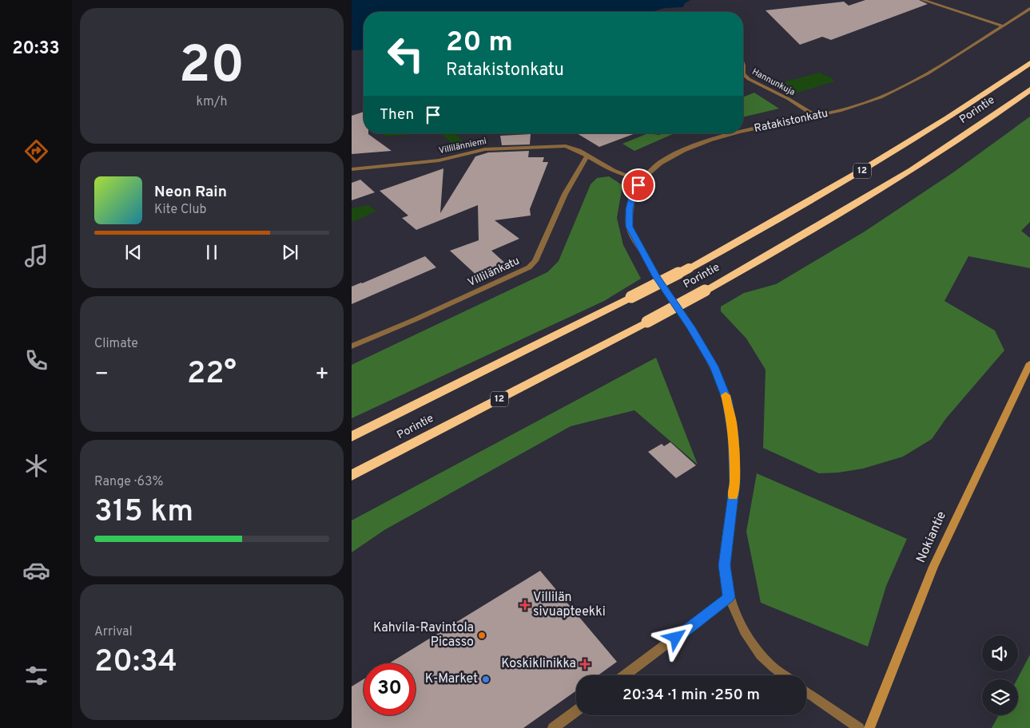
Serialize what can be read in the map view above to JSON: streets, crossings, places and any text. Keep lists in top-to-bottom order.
{
  "streets": {
    "highway": ["Porintie", "12"],
    "main road": ["Nokiantie"],
    "street": [
      "Hannunkuja",
      "Ratakistonkatu",
      "Villilänniemi",
      "Villilänkatu"
    ]
  },
  "crossings": [
    ["Hannunkuja", "Ratakistonkatu"],
    ["Ratakistonkatu", "Villilänniemi"],
    ["Villilänniemi", "Villilänkatu"]
  ],
  "places": {
    "health": ["Villilän sivuapteekki", "Koskiklinikka"],
    "other": ["Kahvila-Ravintola Picasso", "K-Market"]
  },
  "page": {
    "tabs": "20:33",
    "tile": [
      ["20", "km/h"],
      "Climate",
      ["Range · 63%", "315 km"],
      ["Arrival", "20:34"]
    ],
    "turn": ["20 m", "Ratakistonkatu"],
    "then": "Then",
    "song": ["Neon Rain", "Kite Club"],
    "heat": ["−", "22°", "+"],
    "limit": "30",
    "trip": "20:34 · 1 min · 250 m"
  }
}
